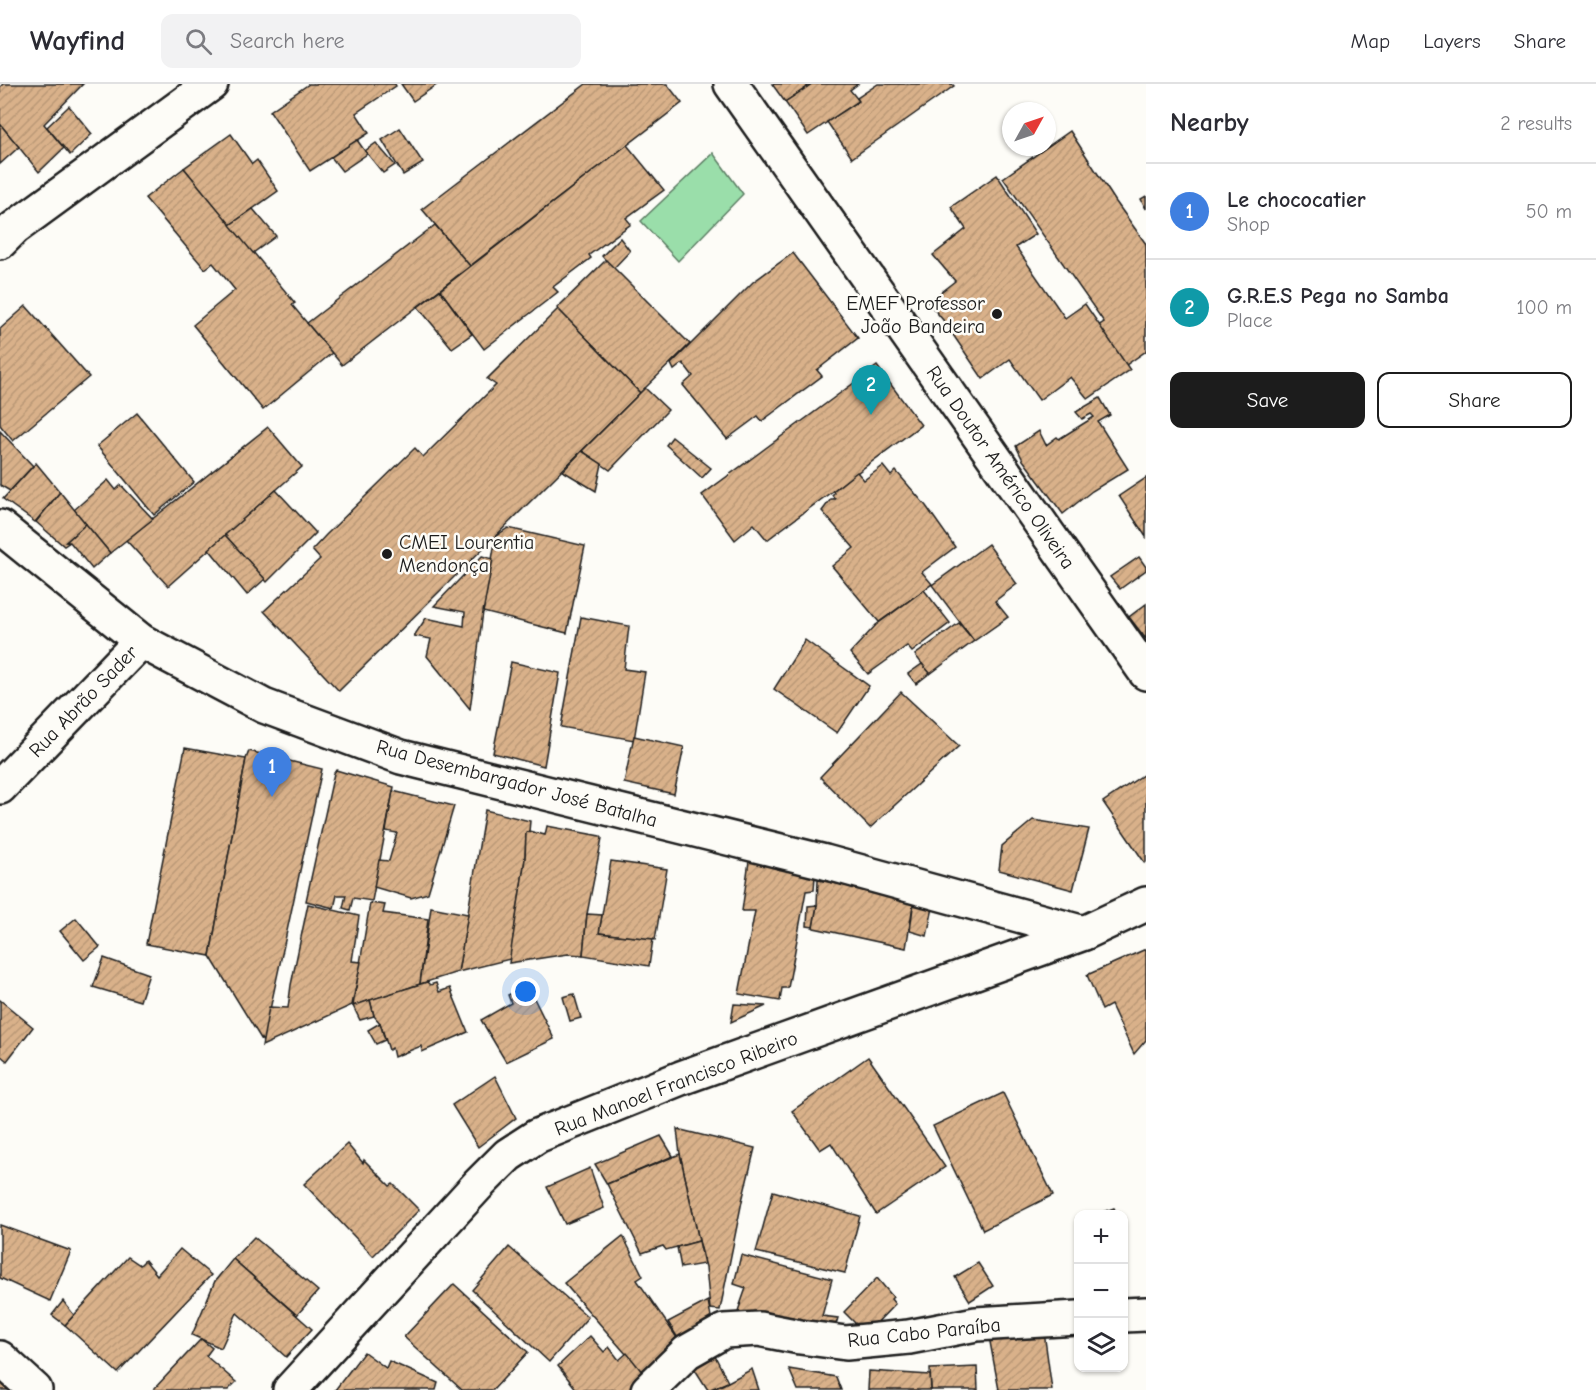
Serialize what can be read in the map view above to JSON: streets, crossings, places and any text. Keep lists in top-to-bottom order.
{
  "streets": {
    "street": [
      "Rua Doutor Américo Oliveira",
      "Rua Abrão Sader",
      "Rua Desembargador José Batalha",
      "Rua Manoel Francisco Ribeiro",
      "Rua Cabo Paraíba"
    ]
  },
  "crossings": [
    ["Rua Abrão Sader", "Rua Desembargador José Batalha"],
    ["Rua Desembargador José Batalha", "Rua Manoel Francisco Ribeiro"]
  ],
  "places": ["EMEF Professor João Bandeira", "CMEI Lourentia Mendonça"],
  "north": "top right",
  "page": {
    "header": "Wayfind",
    "search": "Search here",
    "nav": ["Map", "Layers", "Share"],
    "heading": ["Nearby", "2 results"],
    "list": [
      {
        "mark": "1",
        "name": "Le chococatier",
        "note": "Shop",
        "value": "50 m"
      },
      {
        "mark": "2",
        "name": "G.R.E.S Pega no Samba",
        "note": "Place",
        "value": "100 m"
      }
    ],
    "buttons": ["Save", "Share"],
    "pins": ["2", "1"],
    "map_buttons": ["+", "−"]
  }
}
